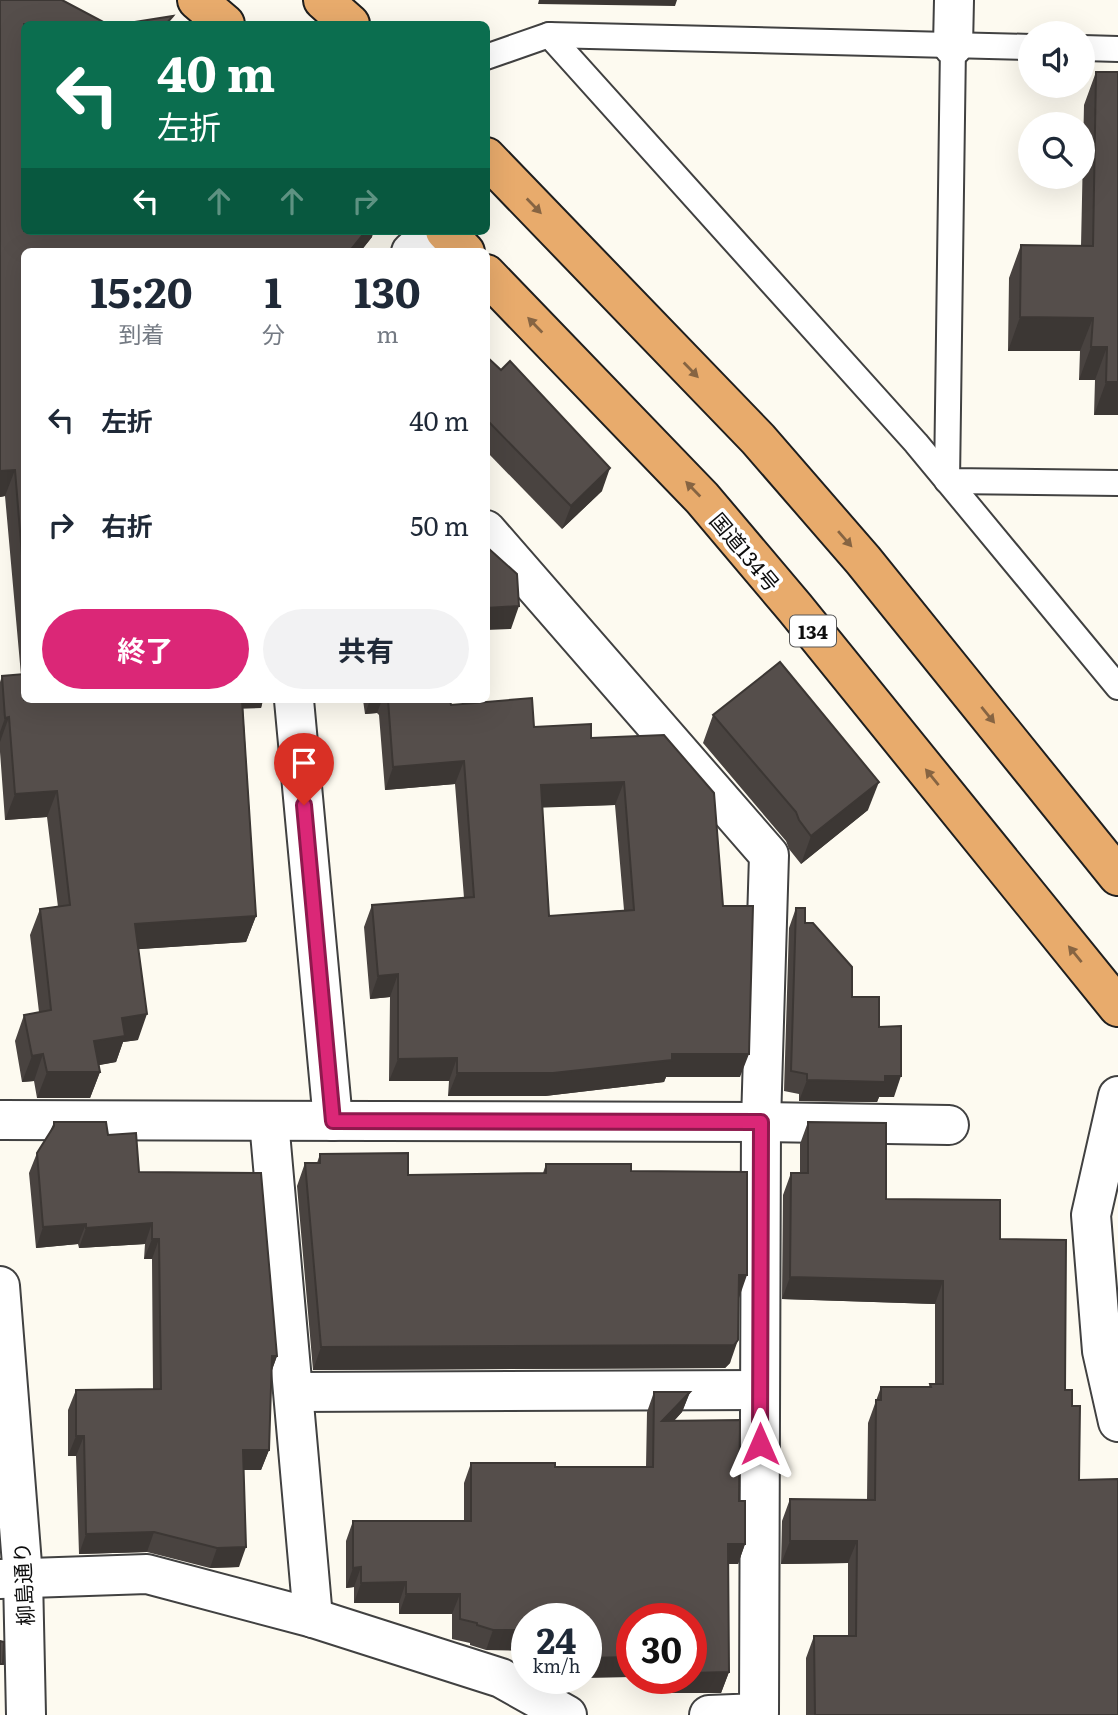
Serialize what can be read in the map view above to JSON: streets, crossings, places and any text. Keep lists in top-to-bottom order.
{
  "streets": {
    "highway": ["国道134号", "134"],
    "street": ["柳島通り"]
  },
  "page": {
    "turn": ["40 m", "左折"],
    "eta": [
      "15:20",
      "到着",
      "1",
      "分",
      "130",
      "m"
    ],
    "list": [
      {
        "name": "左折",
        "value": "40 m"
      },
      {
        "name": "右折",
        "value": "50 m"
      }
    ],
    "buttons": ["終了", "共有"],
    "speed": "24 km/h",
    "limit": "30"
  }
}
